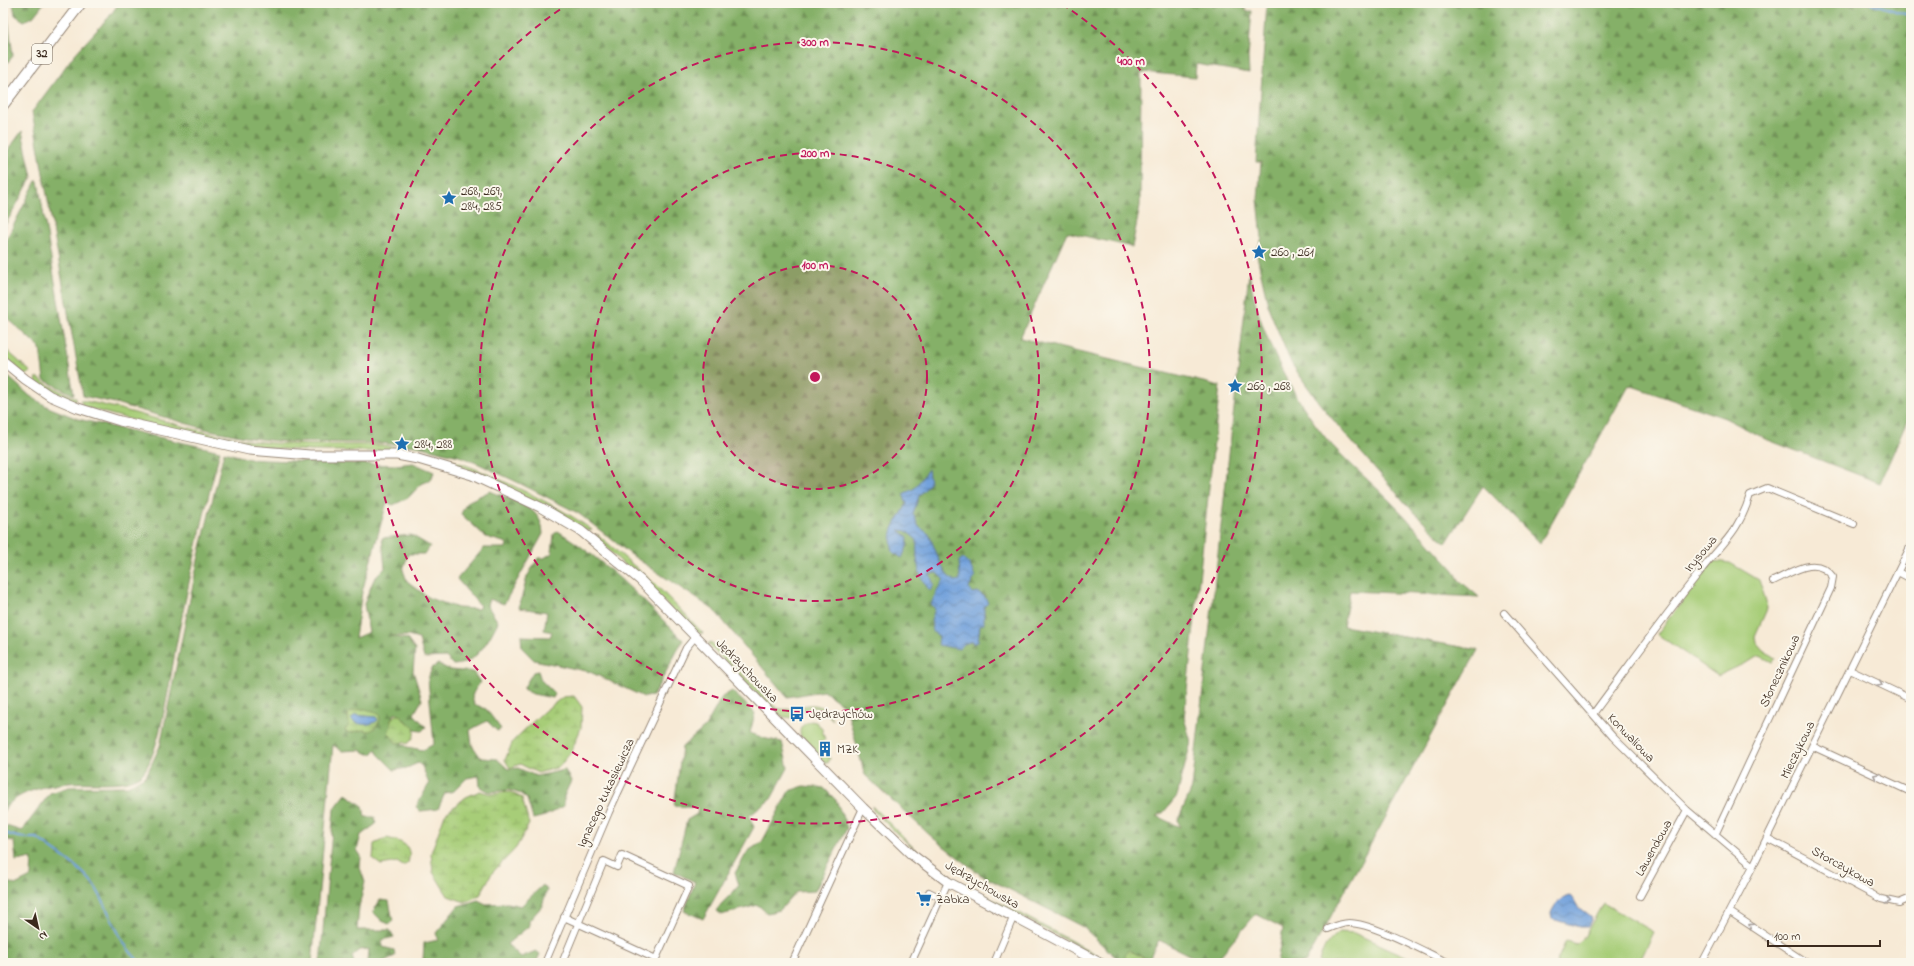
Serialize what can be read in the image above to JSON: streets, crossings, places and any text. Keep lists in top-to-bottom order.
{
  "streets": {
    "main road": ["32", "Jędrzychowska"],
    "street": [
      "Irysowa",
      "Słonecznikowa",
      "Konwaliowa",
      "Mieczykowa",
      "Ignacego Łukasiewicza",
      "Lawendowa",
      "Storczykowa"
    ]
  },
  "crossings": [
    ["Irysowa", "Konwaliowa"],
    ["Jędrzychowska", "Ignacego Łukasiewicza"],
    ["Słonecznikowa", "Konwaliowa"],
    ["Konwaliowa", "Mieczykowa"],
    ["Konwaliowa", "Lawendowa"],
    ["Mieczykowa", "Storczykowa"]
  ],
  "one_way": ["Storczykowa"],
  "places": {
    "place": [
      "268, 269, 284, 285",
      "260 , 261",
      "260 , 268",
      "284, 288"
    ],
    "bus stop": ["Jędrzychów"],
    "building": ["MZK"],
    "supermarket": ["Żabka"]
  },
  "scale_bar": "100 m",
  "north": "bottom right",
  "rings": [
    "300 m",
    "400 m",
    "200 m",
    "100 m"
  ]
}
